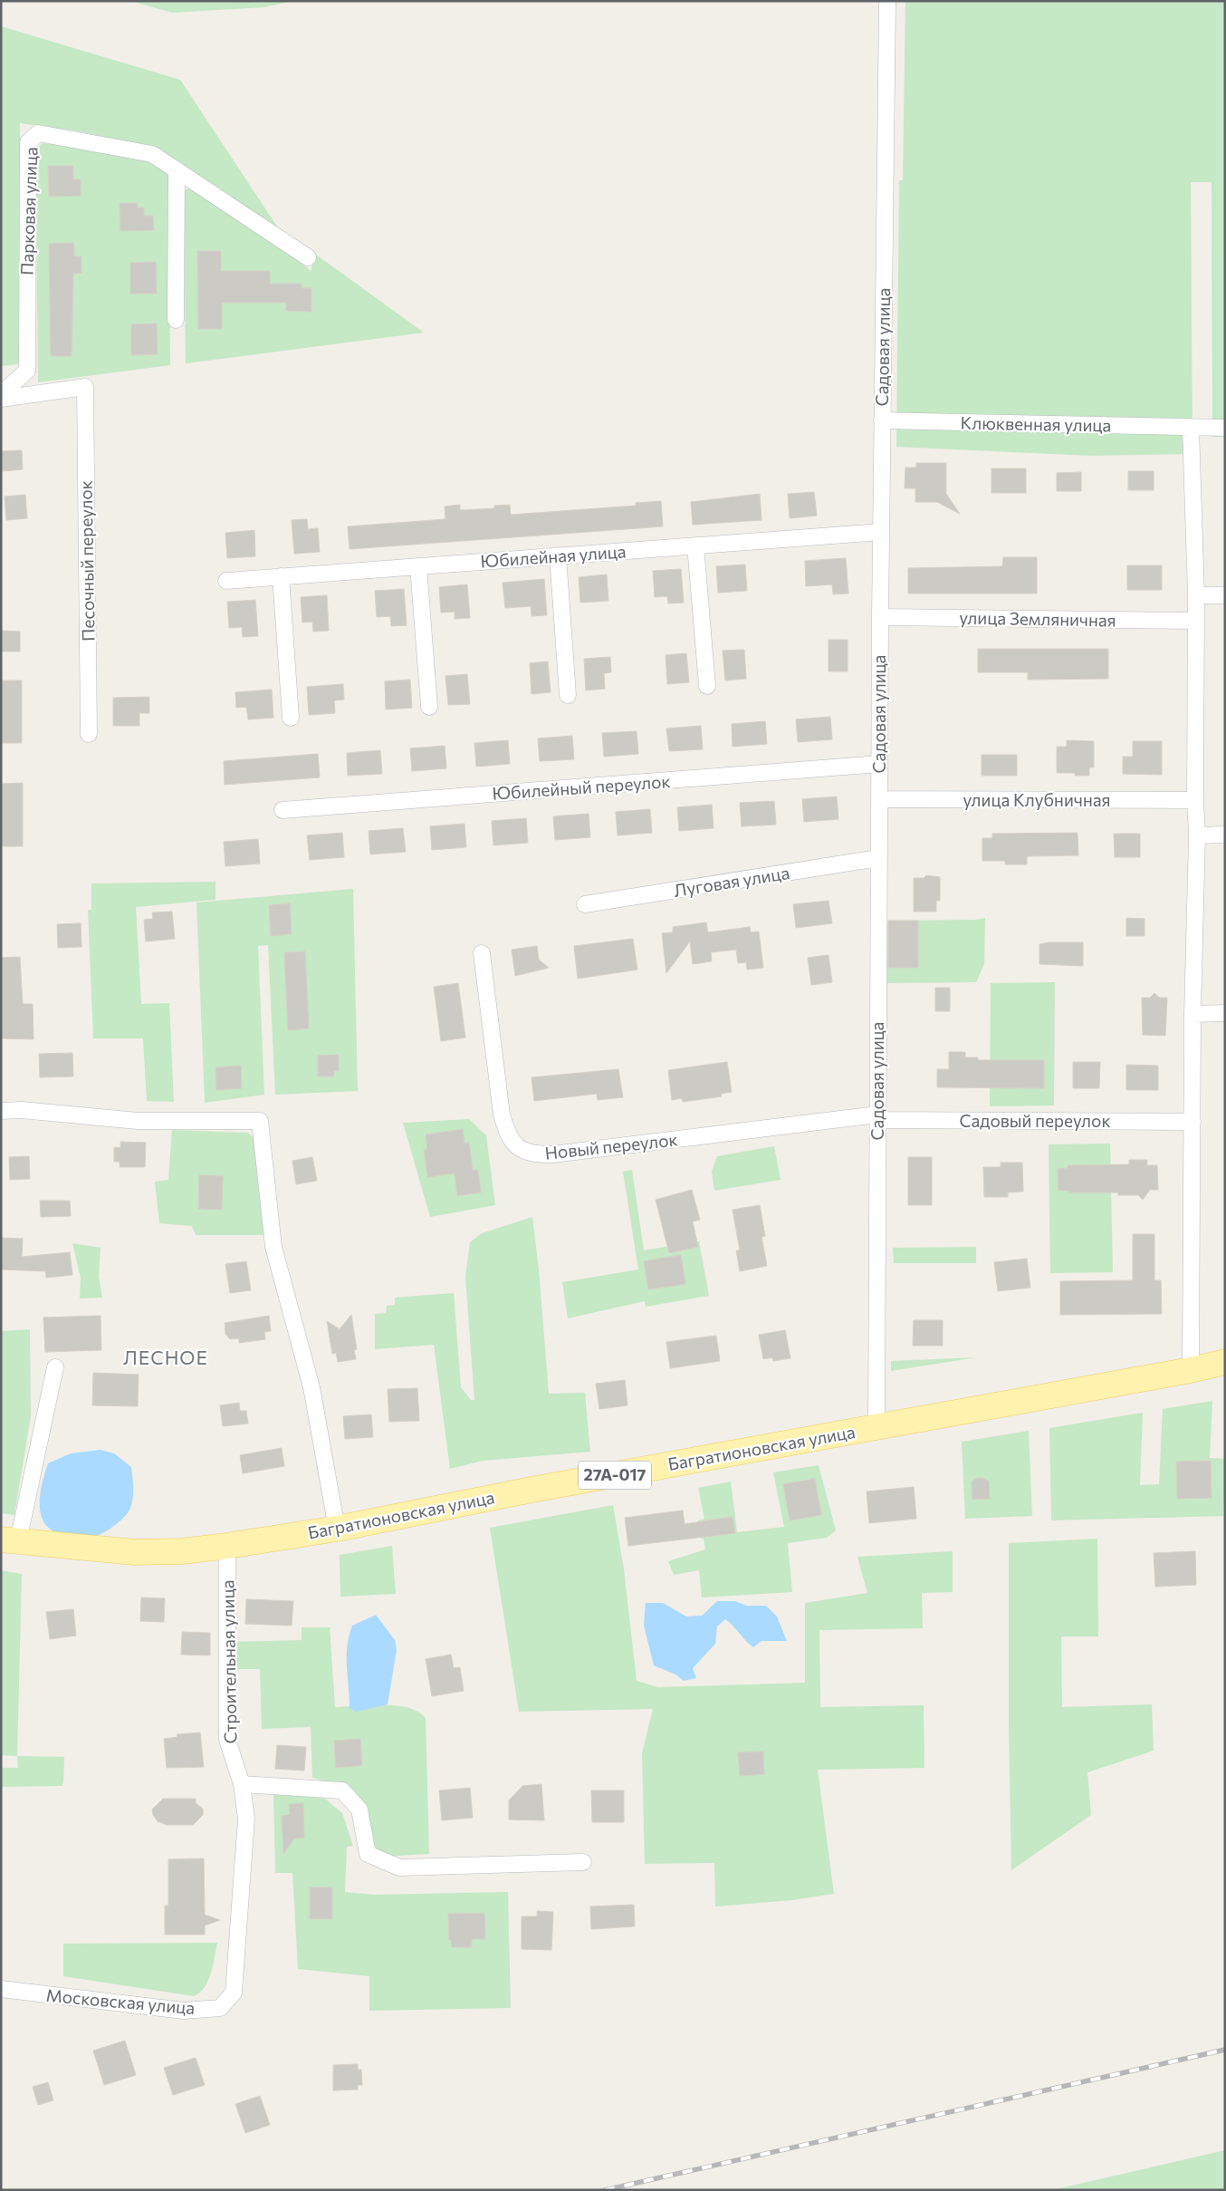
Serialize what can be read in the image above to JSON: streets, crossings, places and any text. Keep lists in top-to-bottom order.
{
  "streets": {
    "main road": ["Багратионовская улица", "27А-017"],
    "street": [
      "Парковая улица",
      "Садовая улица",
      "Клюквенная улица",
      "Юбилейная улица",
      "Песочный переулок",
      "улица Земляничная",
      "Юбилейный переулок",
      "улица Клубничная",
      "Луговая улица",
      "Садовый переулок",
      "Новый переулок",
      "Строительная улица",
      "Московская улица"
    ]
  },
  "crossings": [
    ["Садовая улица", "Клюквенная улица"],
    ["Садовая улица", "Юбилейная улица"],
    ["Садовая улица", "улица Земляничная"],
    ["Садовая улица", "Юбилейный переулок"],
    ["Садовая улица", "улица Клубничная"],
    ["Садовая улица", "Луговая улица"],
    ["Садовая улица", "Садовый переулок"],
    ["Садовая улица", "Новый переулок"],
    ["Садовая улица", "Багратионовская улица"],
    ["Садовый переулок", "Новый переулок"],
    ["Багратионовская улица", "Строительная улица"],
    ["Строительная улица", "Московская улица"]
  ],
  "districts": ["ЛЕСНОЕ"]
}
